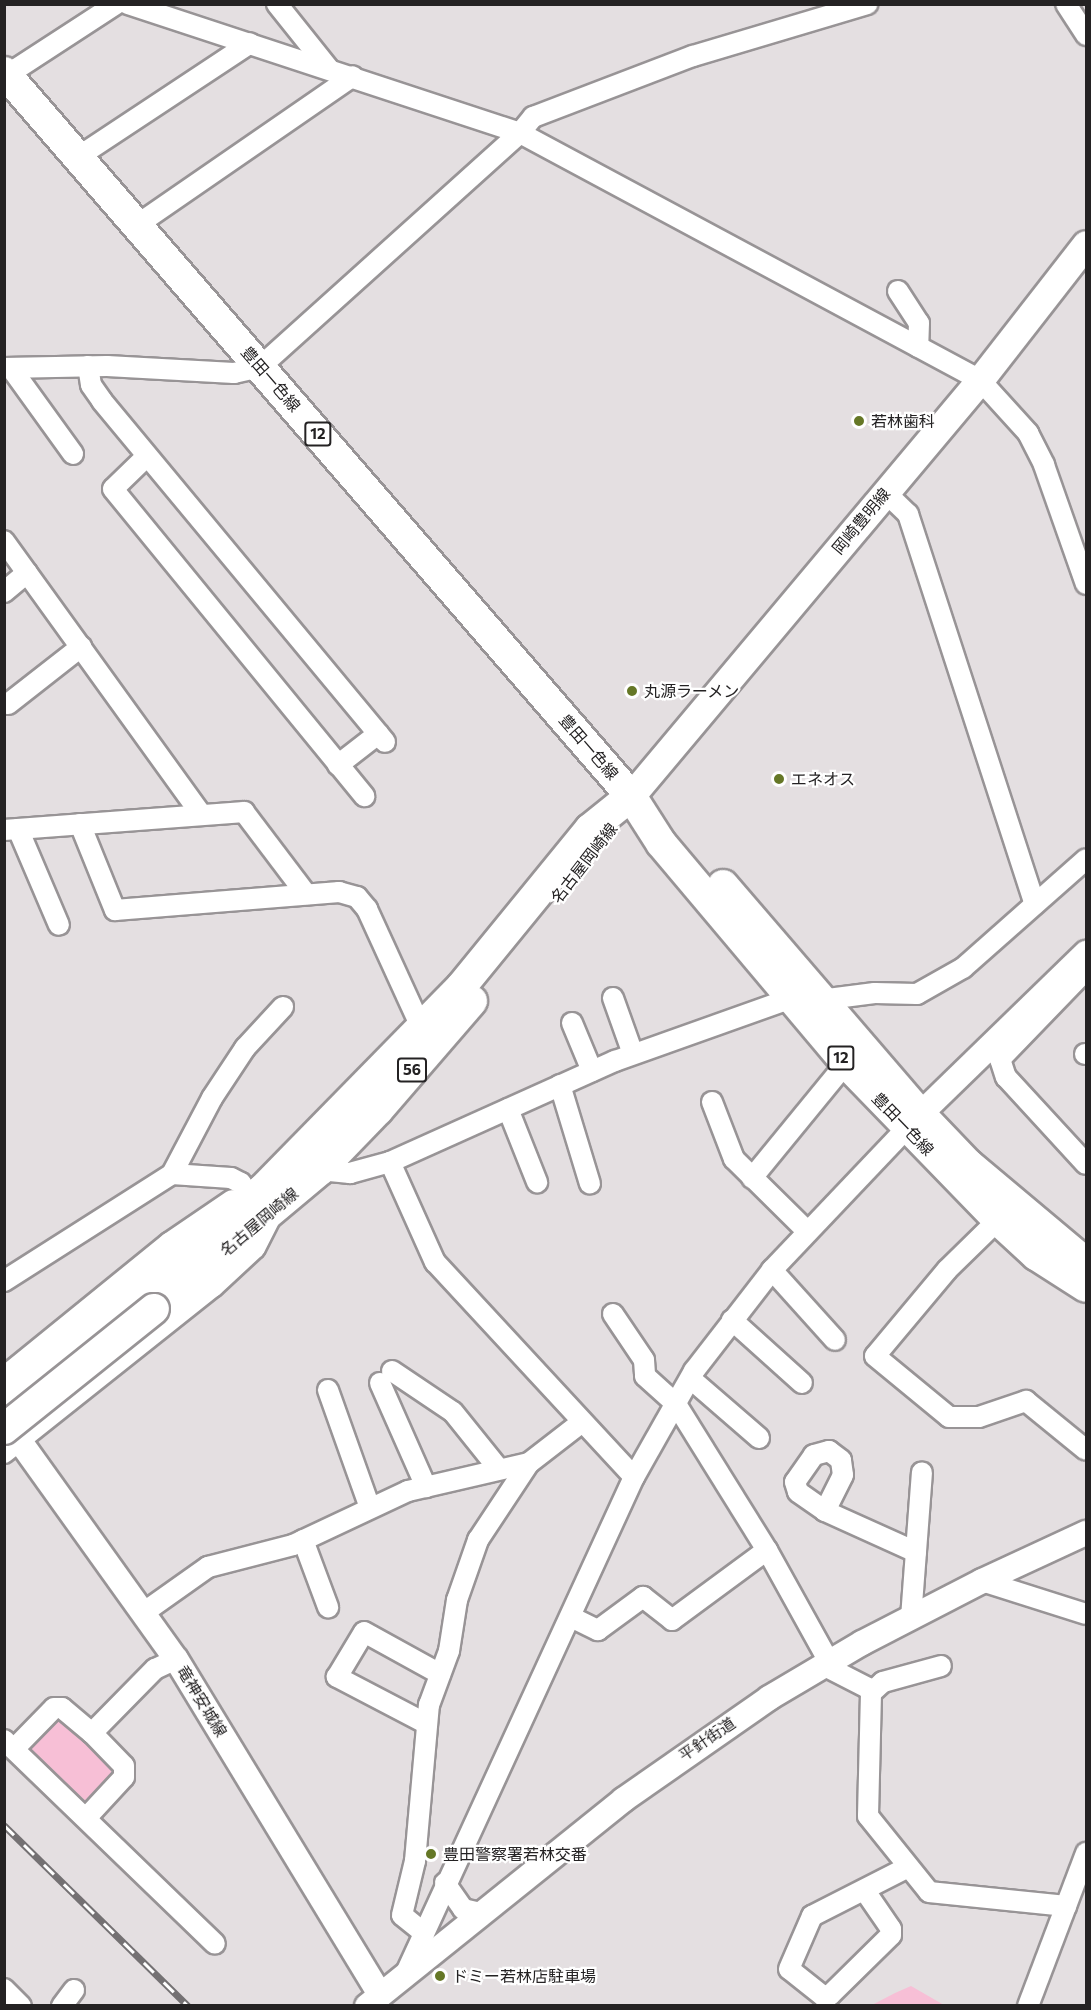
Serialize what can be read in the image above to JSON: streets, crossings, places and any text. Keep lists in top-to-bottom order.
{
  "streets": {
    "main road": [
      "豊田一色線",
      "12",
      "岡崎豊明線",
      "名古屋岡崎線",
      "56"
    ],
    "street": ["竜神安城線", "平針街道"]
  },
  "crossings": [
    ["豊田一色線", "岡崎豊明線"],
    ["豊田一色線", "名古屋岡崎線"],
    ["岡崎豊明線", "名古屋岡崎線"],
    ["名古屋岡崎線", "竜神安城線"],
    ["竜神安城線", "平針街道"]
  ],
  "places": [
    "若林歯科",
    "丸源ラーメン",
    "エネオス",
    "豊田警察署若林交番",
    "ドミー若林店駐車場"
  ]
}
